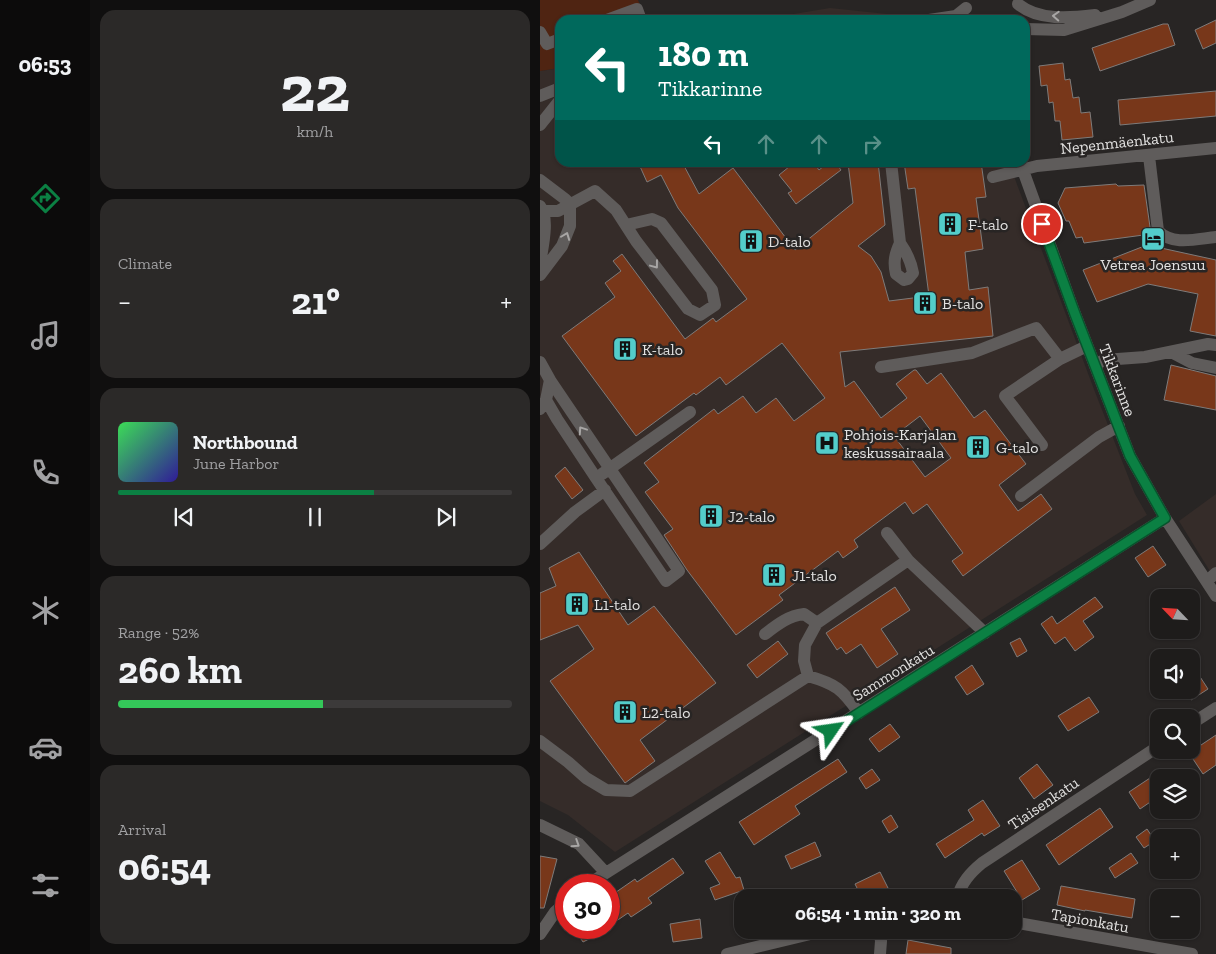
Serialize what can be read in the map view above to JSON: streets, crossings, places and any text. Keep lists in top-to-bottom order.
{
  "streets": {
    "street": [
      "Nepenmäenkatu",
      "Tikkarinne",
      "Sammonkatu",
      "Tiaisenkatu",
      "Tapionkatu"
    ]
  },
  "crossings": [
    ["Tikkarinne", "Sammonkatu"]
  ],
  "places": {
    "building": [
      "F-talo",
      "D-talo",
      "B-talo",
      "K-talo",
      "G-talo",
      "J2-talo",
      "J1-talo",
      "L1-talo",
      "L2-talo"
    ],
    "hotel": ["Vetrea Joensuu"],
    "hospital": ["Pohjois-Karjalan keskussairaala"]
  },
  "north": "top left",
  "page": {
    "tabs": "06:53",
    "tile": [
      ["22", "km/h"],
      "Climate",
      ["Range · 52%", "260 km"],
      ["Arrival", "06:54"]
    ],
    "turn": ["180 m", "Tikkarinne"],
    "heat": ["−", "21°", "+"],
    "song": ["Northbound", "June Harbor"],
    "map_buttons": ["+", "−"],
    "limit": "30",
    "trip": "06:54 · 1 min · 320 m"
  }
}
